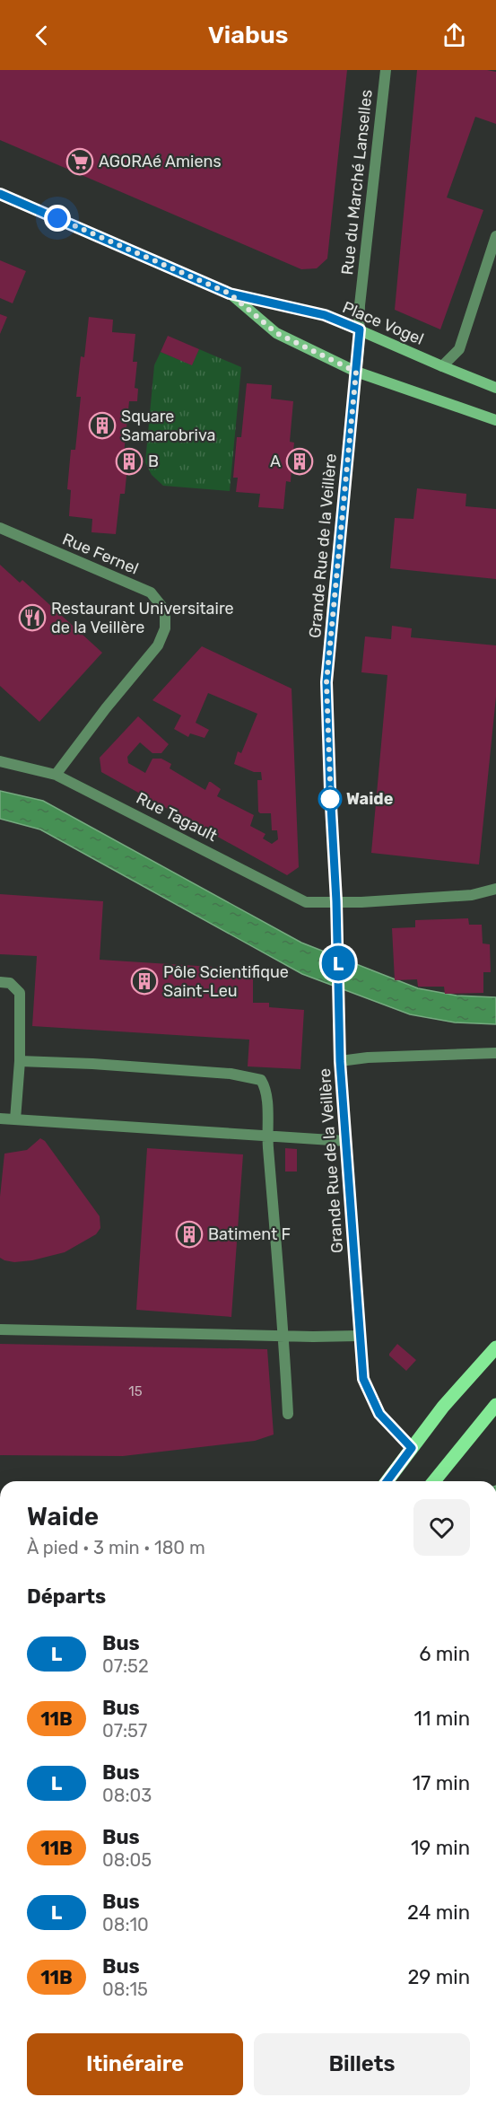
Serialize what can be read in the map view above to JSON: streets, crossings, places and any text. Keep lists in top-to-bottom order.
{
  "streets": {
    "main road": ["Place Vogel"],
    "street": [
      "Rue du Marché Lanselles",
      "Grande Rue de la Veillère",
      "Rue Fernel",
      "Rue Tagault"
    ]
  },
  "crossings": [
    ["Rue du Marché Lanselles", "Place Vogel"],
    ["Rue du Marché Lanselles", "Grande Rue de la Veillère"],
    ["Grande Rue de la Veillère", "Rue Tagault"],
    ["Rue Fernel", "Rue Tagault"]
  ],
  "places": {
    "supermarket": ["AGORAé Amiens"],
    "building": [
      "Square Samarobriva",
      "B",
      "A",
      "Pôle Scientifique Saint-Leu",
      "Batiment F"
    ],
    "restaurant": ["Restaurant Universitaire de la Veillère"],
    "other": ["Waide"]
  },
  "lines": ["bus line L"],
  "house_numbers": ["15"],
  "page": {
    "header": "Viabus",
    "on_map": "L",
    "heading": [
      ["Waide", "À pied · 3 min · 180 m"],
      "Départs"
    ],
    "list": [
      {
        "mark": "L",
        "name": "Bus",
        "note": "07:52",
        "value": "6 min"
      },
      {
        "mark": "11B",
        "name": "Bus",
        "note": "07:57",
        "value": "11 min"
      },
      {
        "mark": "L",
        "name": "Bus",
        "note": "08:03",
        "value": "17 min"
      },
      {
        "mark": "11B",
        "name": "Bus",
        "note": "08:05",
        "value": "19 min"
      },
      {
        "mark": "L",
        "name": "Bus",
        "note": "08:10",
        "value": "24 min"
      },
      {
        "mark": "11B",
        "name": "Bus",
        "note": "08:15",
        "value": "29 min"
      }
    ],
    "buttons": ["Itinéraire", "Billets"]
  }
}
